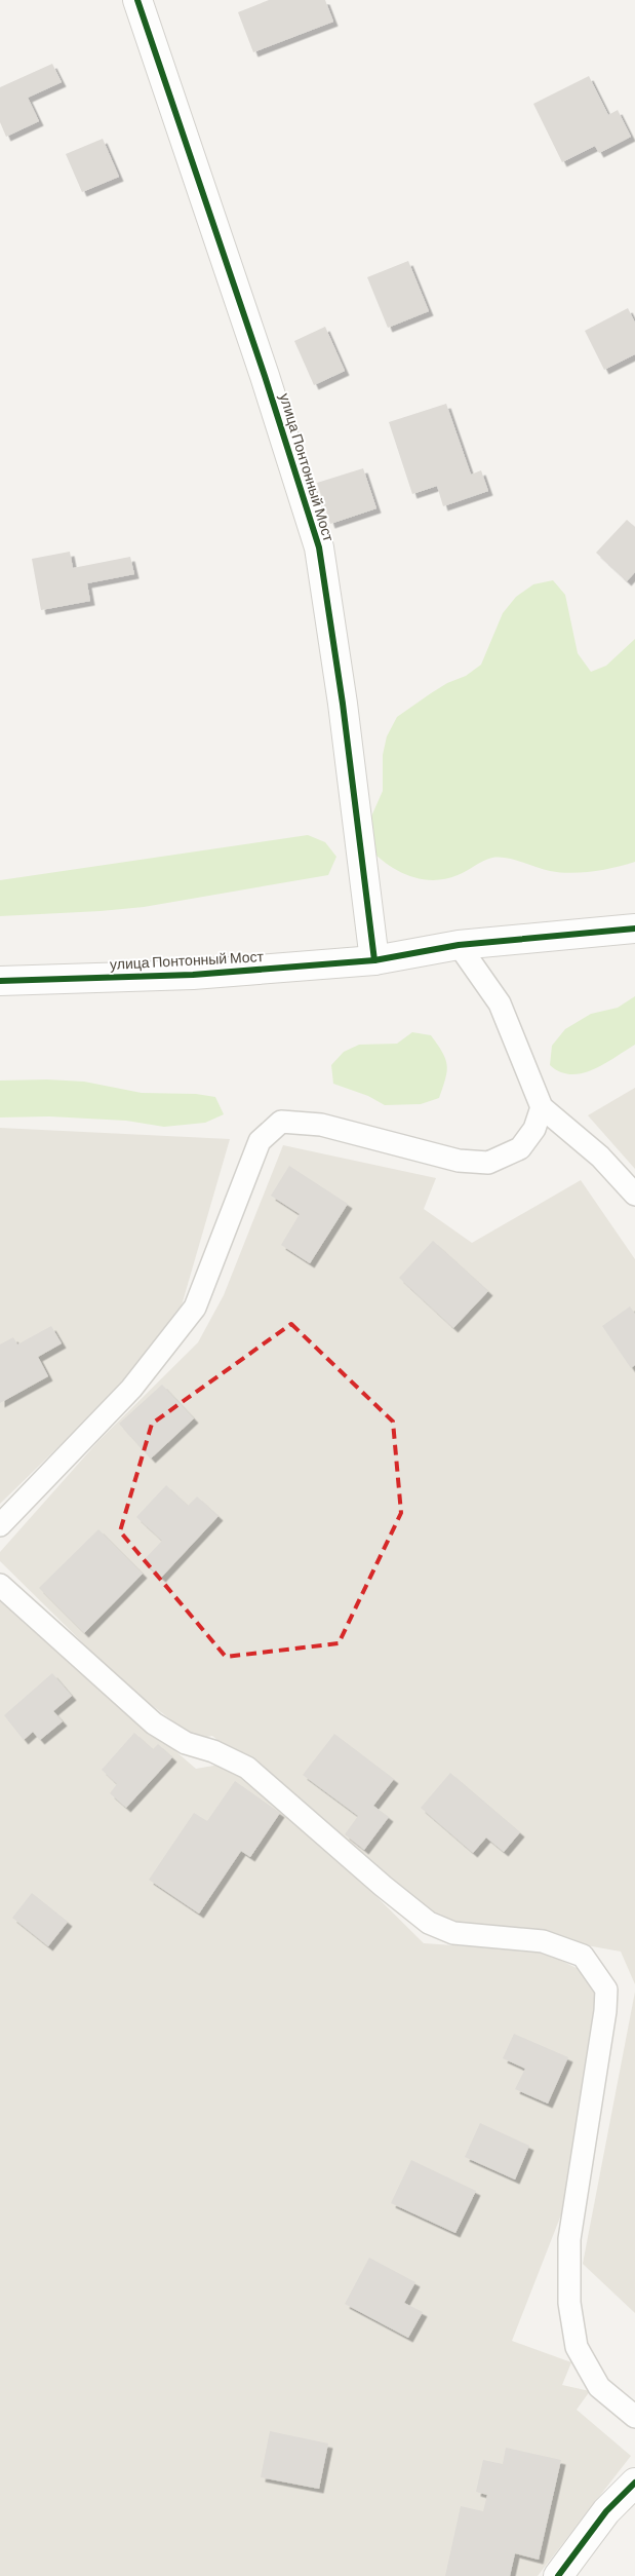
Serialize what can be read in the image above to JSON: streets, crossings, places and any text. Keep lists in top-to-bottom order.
{
  "streets": {
    "street": ["улица Понтонный Мост"]
  }
}
